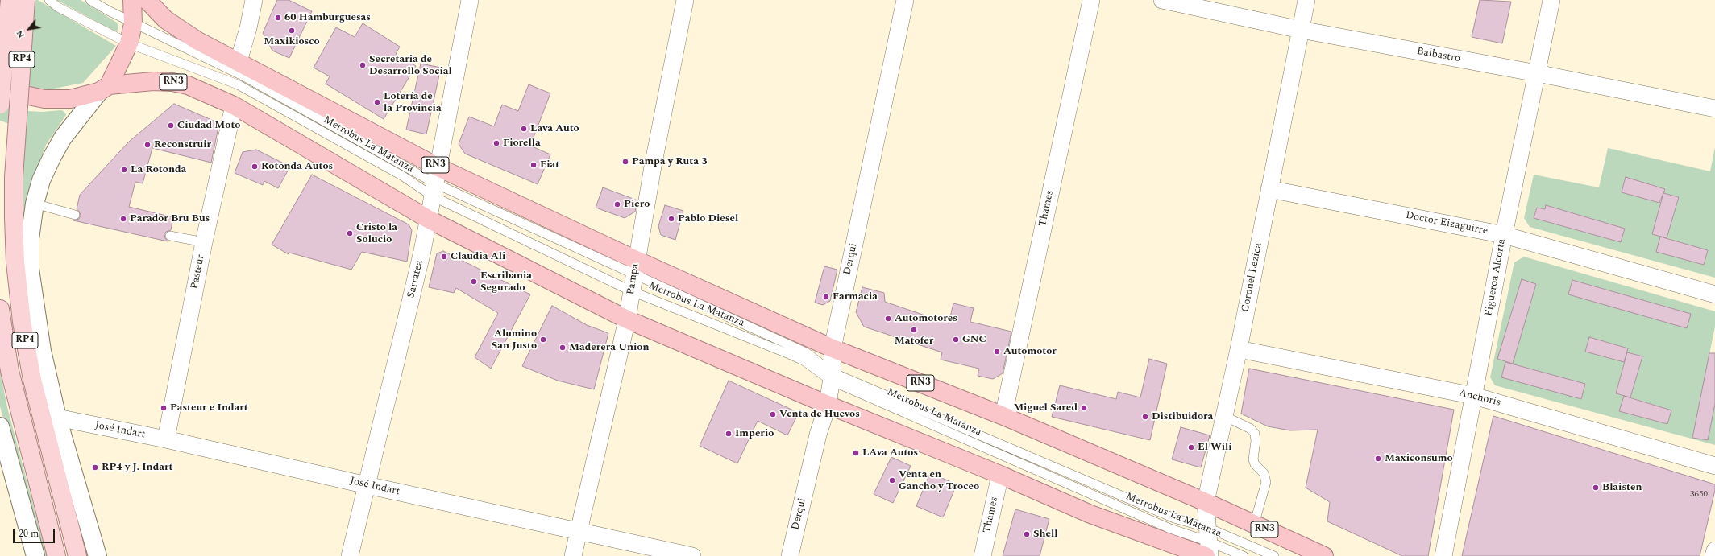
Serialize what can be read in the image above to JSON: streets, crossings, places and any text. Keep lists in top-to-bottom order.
{
  "streets": {
    "highway": ["RN3"],
    "main road": ["RP4"],
    "street": [
      "Balbastro",
      "Thames",
      "Doctor Eizaguirre",
      "Derqui",
      "Pasteur",
      "Coronel Lezica",
      "Figueroa Alcorta",
      "Sarratea",
      "Pampa",
      "Anchoris",
      "José Indart"
    ],
    "lane": ["Metrobus La Matanza"]
  },
  "crossings": [
    ["Balbastro", "Coronel Lezica"],
    ["Balbastro", "Figueroa Alcorta"],
    ["RN3", "Metrobus La Matanza"],
    ["RN3", "Thames"],
    ["RN3", "Derqui"],
    ["RN3", "Pasteur"],
    ["RN3", "Coronel Lezica"],
    ["RN3", "Sarratea"],
    ["RN3", "Pampa"],
    ["Metrobus La Matanza", "Derqui"],
    ["Metrobus La Matanza", "Coronel Lezica"],
    ["Metrobus La Matanza", "Sarratea"],
    ["Metrobus La Matanza", "Pampa"],
    ["Doctor Eizaguirre", "Coronel Lezica"],
    ["Doctor Eizaguirre", "Figueroa Alcorta"],
    ["Pasteur", "José Indart"],
    ["Coronel Lezica", "Anchoris"],
    ["Figueroa Alcorta", "Anchoris"],
    ["Sarratea", "José Indart"],
    ["Pampa", "José Indart"]
  ],
  "places": [
    "60 Hamburguesas",
    "Maxikiosco",
    "Secretaria de Desarrollo Social",
    "Lotería de la Provincia",
    "Ciudad Moto",
    "Lava Auto",
    "Fiorella",
    "Reconstruir",
    "Pampa y Ruta 3",
    "Fiat",
    "Rotonda Autos",
    "La Rotonda",
    "Piero",
    "Parador Bru Bus",
    "Pablo Diesel",
    "Cristo la Solucio",
    "Claudia Ali",
    "Escribania Segurado",
    "Farmacia",
    "Automotores",
    "Matofer",
    "Alumino San Justo",
    "GNC",
    "Maderera Union",
    "Automotor",
    "Pasteur e Indart",
    "Miguel Sared",
    "Venta de Huevos",
    "Distibuidora",
    "Imperio",
    "El Wili",
    "LAva Autos",
    "Maxiconsumo",
    "RP4 y J. Indart",
    "Venta en Gancho y Troceo",
    "Blaisten",
    "Shell"
  ],
  "house_numbers": ["3650"],
  "scale_bar": "20 m",
  "north": "bottom left"
}
